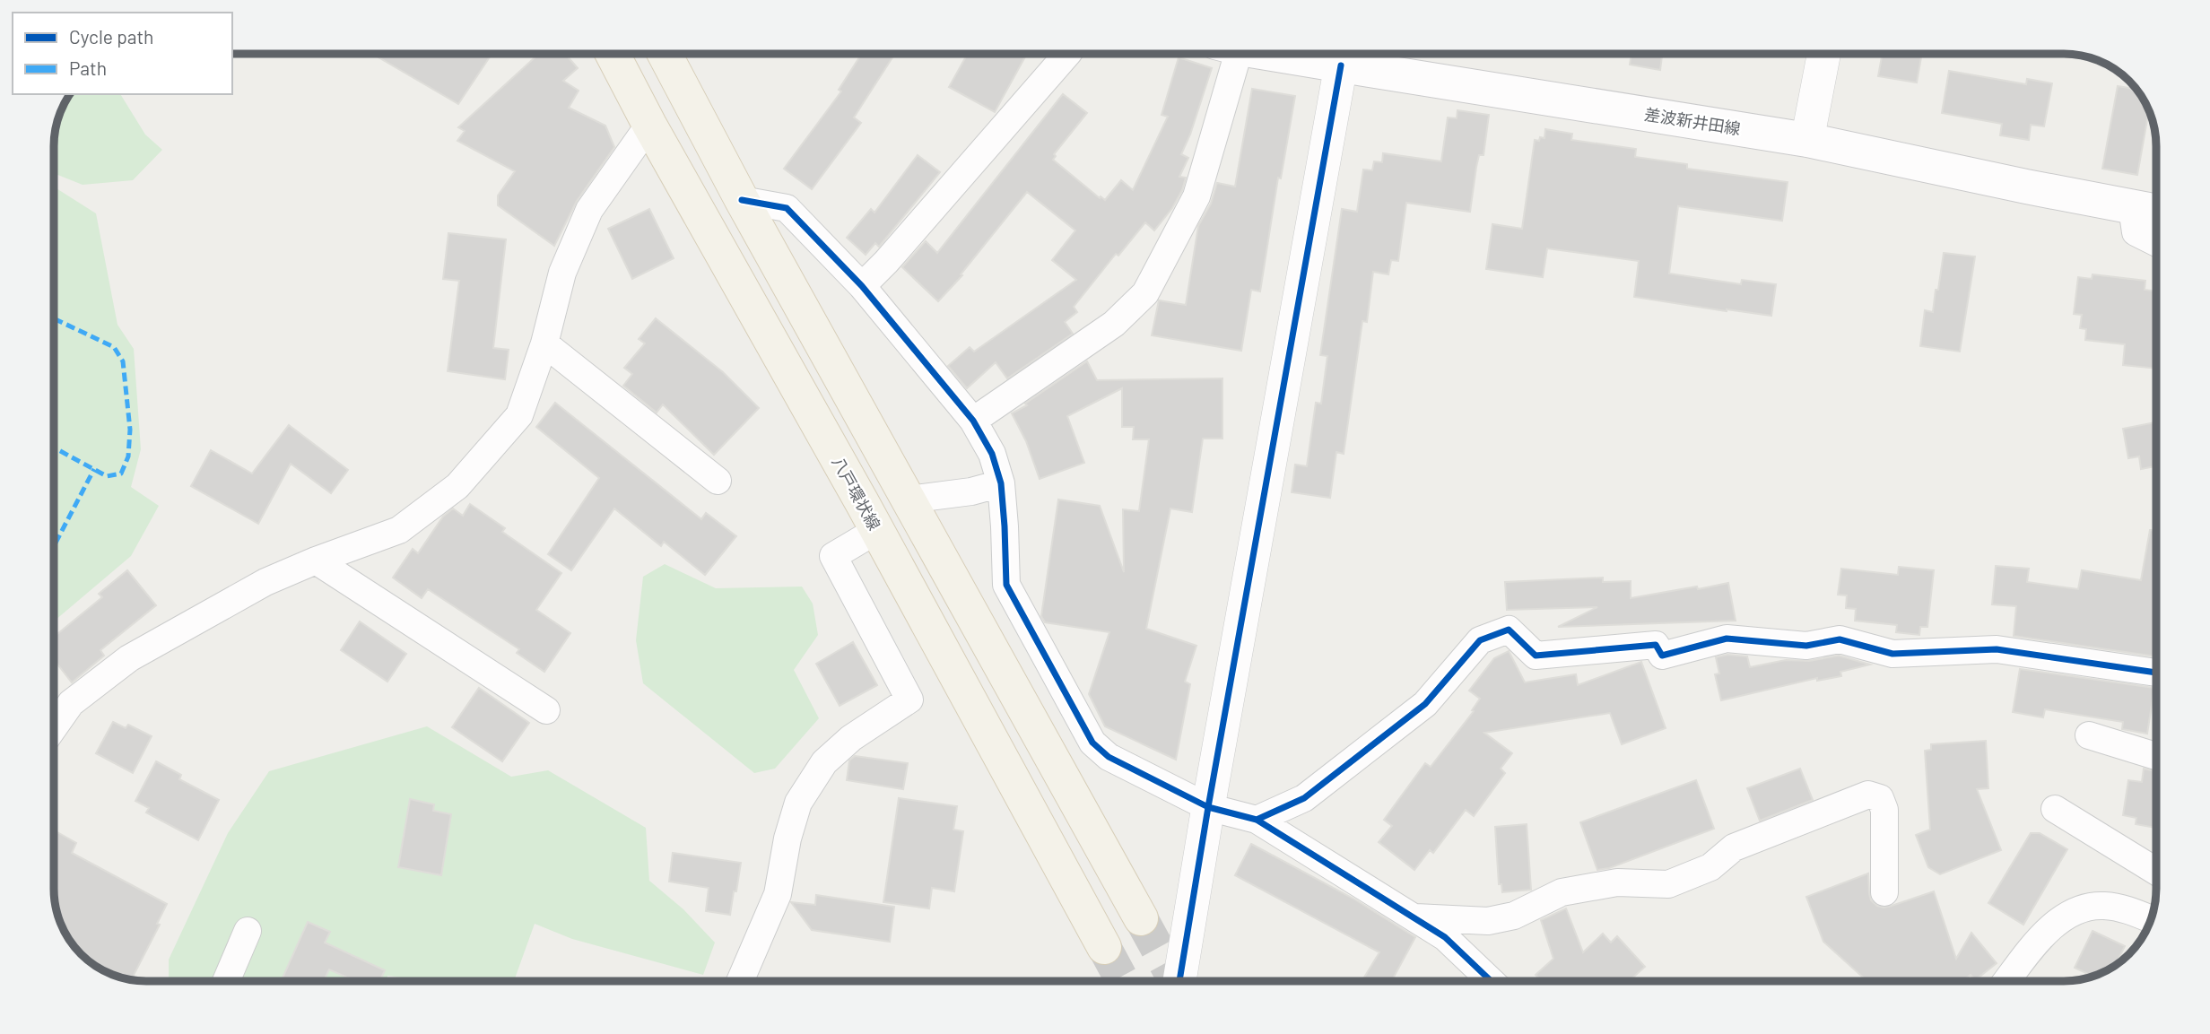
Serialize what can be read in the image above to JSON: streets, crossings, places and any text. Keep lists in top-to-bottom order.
{
  "streets": {
    "main road": ["差波新井田線", "八戸環状線"]
  },
  "legend": ["Cycle path", "Path"]
}
